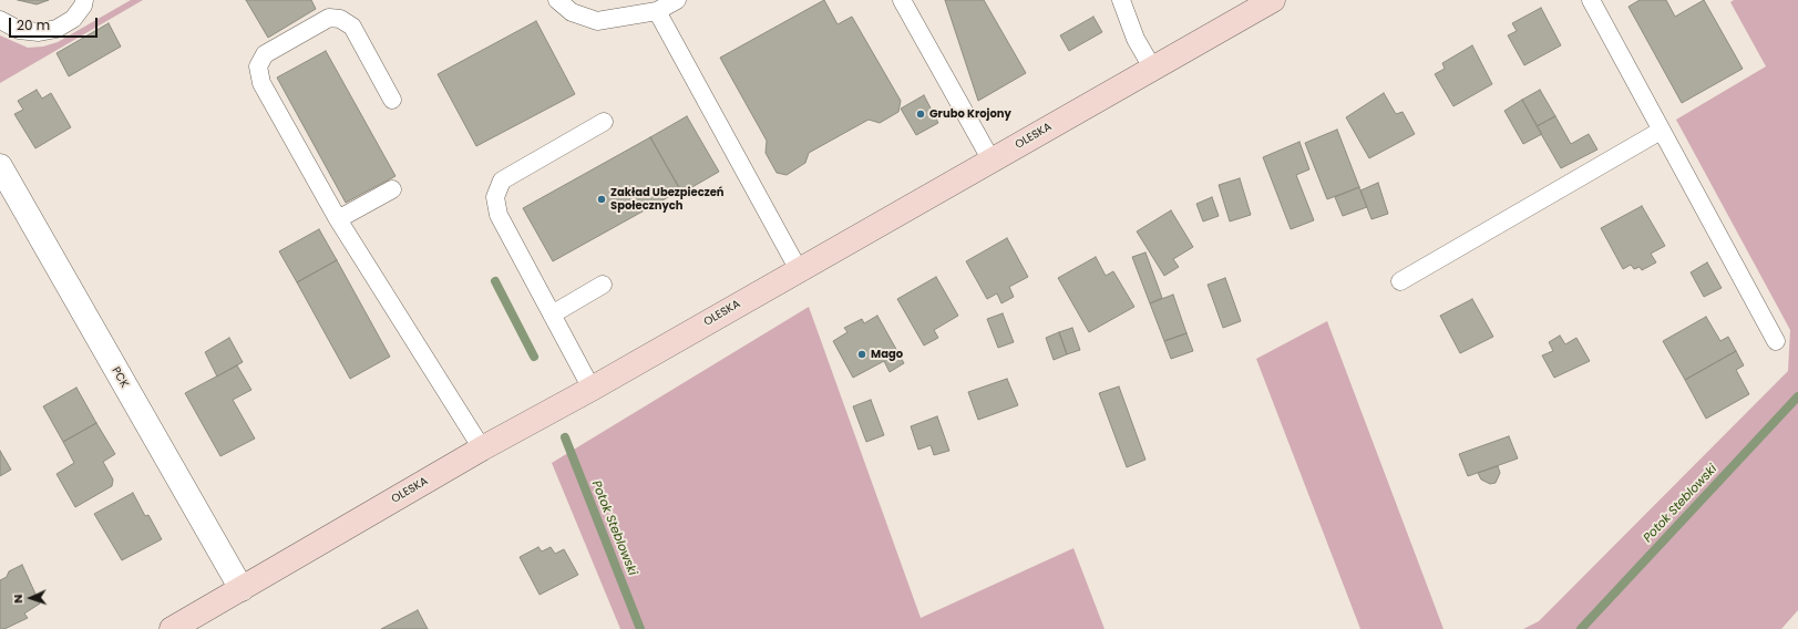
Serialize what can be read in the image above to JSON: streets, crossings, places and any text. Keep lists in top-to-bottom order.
{
  "streets": {
    "street": ["OLESKA", "PCK"]
  },
  "crossings": [
    ["OLESKA", "PCK"]
  ],
  "water": ["Potok Steblowski"],
  "places": ["Grubo Krojony", "Zakład Ubezpieczeń Społecznych", "Mago"],
  "scale_bar": "20 m",
  "north": "left"
}
